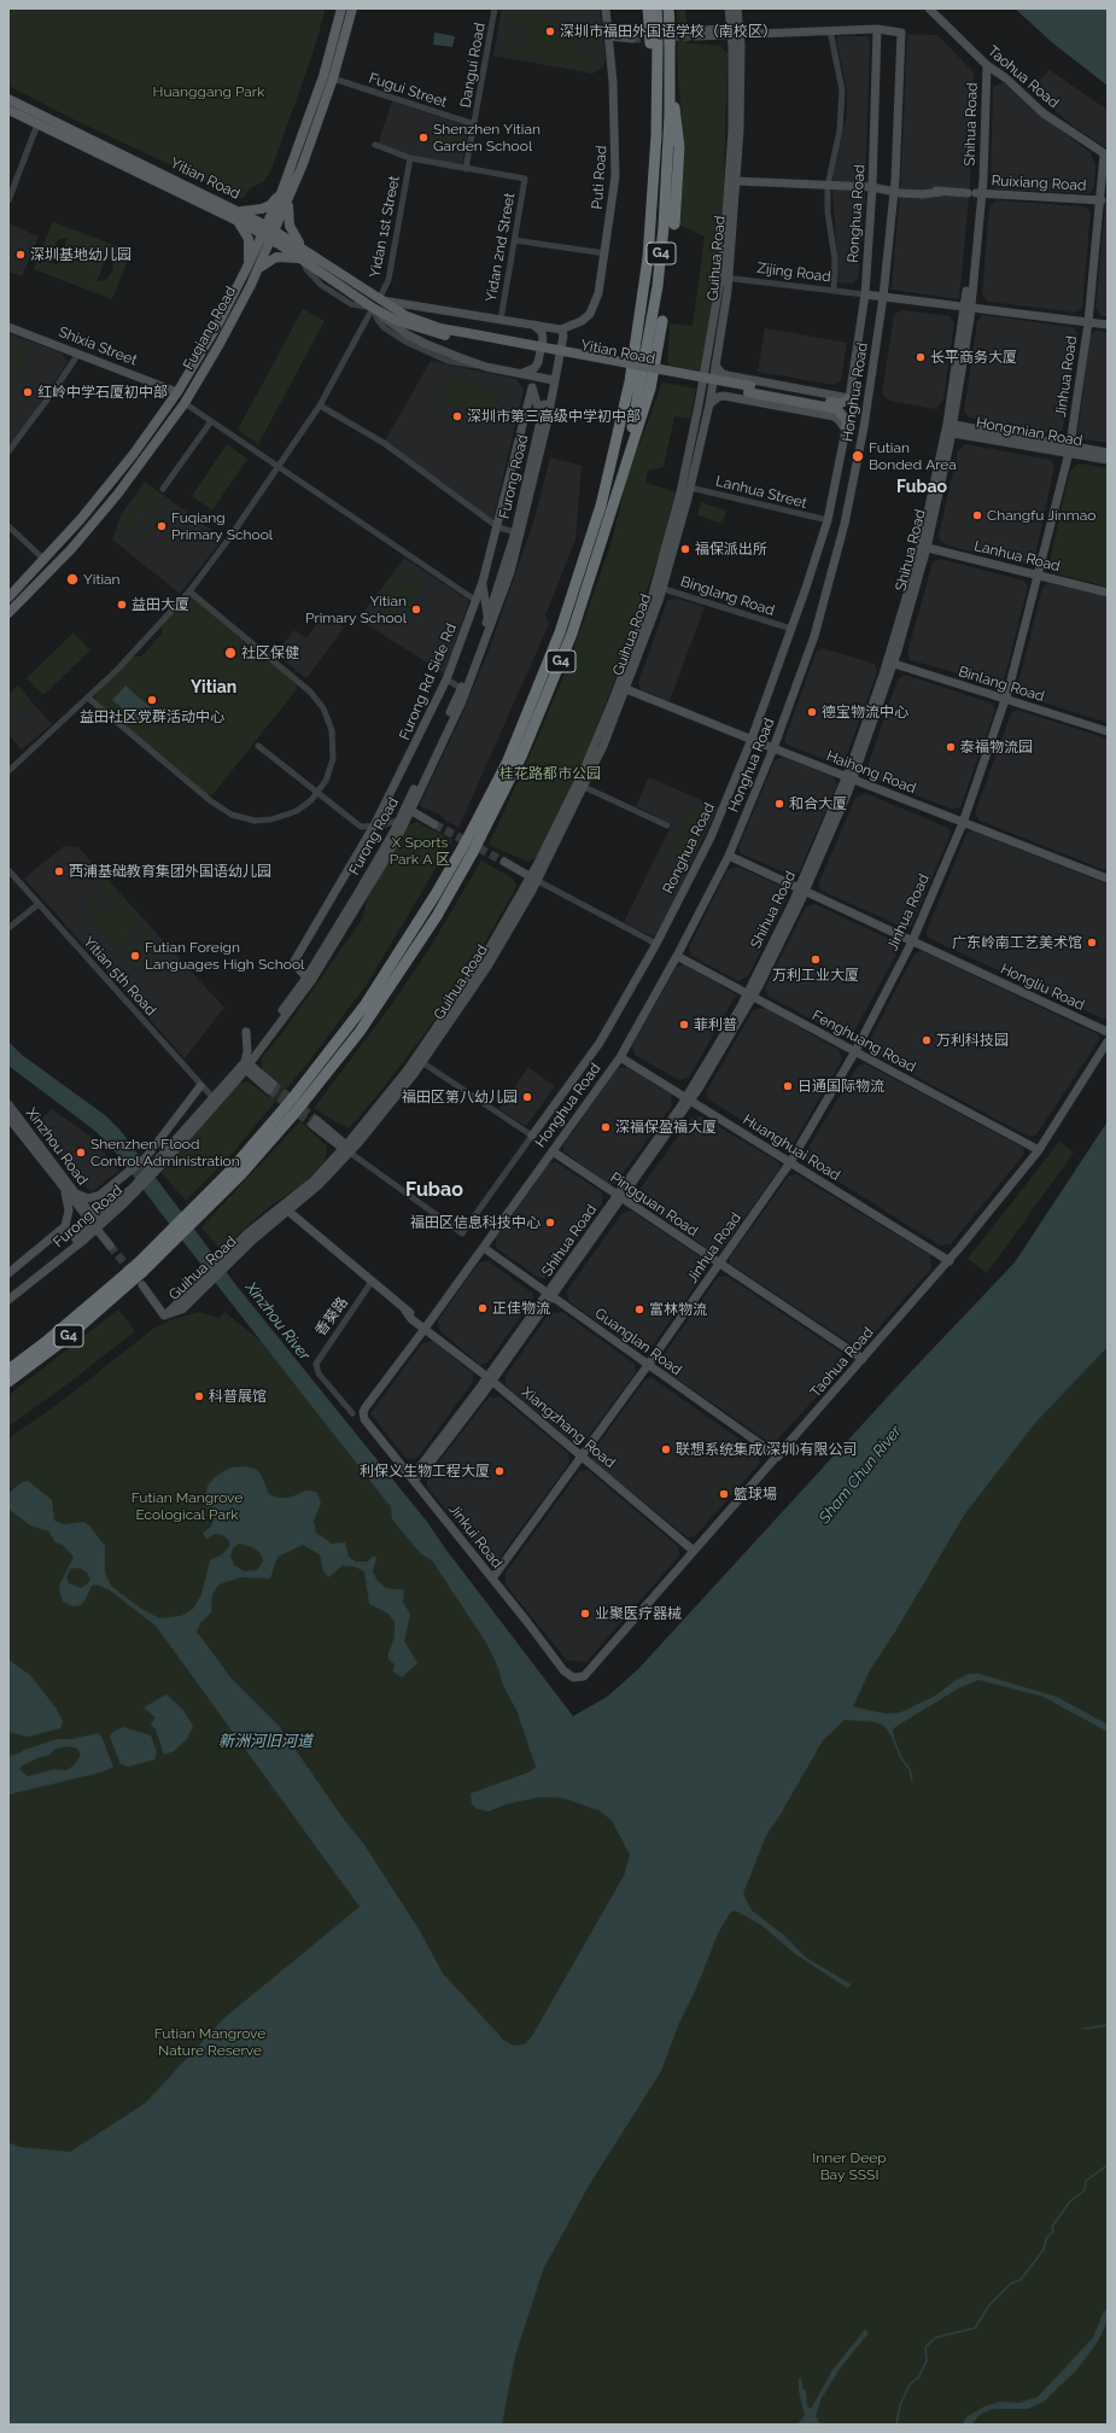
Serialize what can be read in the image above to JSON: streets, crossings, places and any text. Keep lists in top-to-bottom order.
{
  "streets": {
    "highway": ["G4"],
    "main road": ["Yitian Road", "Fuqiang Road"],
    "street": [
      "Dangui Road",
      "Taohua Road",
      "Fugui Street",
      "Shihua Road",
      "Puti Road",
      "Ruixiang Road",
      "Ronghua Road",
      "Yidan 1st Street",
      "Yidan 2nd Street",
      "Guihua Road",
      "Zijing Road",
      "Shixia Street",
      "Jinhua Road",
      "Honghua Road",
      "Hongmian Road",
      "Furong Road",
      "Lanhua Street",
      "Lanhua Road",
      "Binglang Road",
      "Furong Rd Side Rd",
      "Binlang Road",
      "Haihong Road",
      "Yitian 5th Road",
      "Hongliu Road",
      "Fenghuang Road",
      "Xinzhou Road",
      "Huanghuai Road",
      "Pingguan Road",
      "香葵路",
      "Guanglan Road",
      "Xiangzhang Road",
      "Jinkui Road"
    ]
  },
  "crossings": [
    ["Dangui Road", "Fugui Street"],
    ["Dangui Road", "Yidan 2nd Street"],
    ["Taohua Road", "Shihua Road"],
    ["Taohua Road", "Jinhua Road"],
    ["Taohua Road", "Fenghuang Road"],
    ["Taohua Road", "Huanghuai Road"],
    ["Taohua Road", "Pingguan Road"],
    ["Taohua Road", "Guanglan Road"],
    ["Taohua Road", "Xiangzhang Road"],
    ["Taohua Road", "Jinkui Road"],
    ["Fugui Street", "Fuqiang Road"],
    ["Shihua Road", "Ruixiang Road"],
    ["Shihua Road", "Hongmian Road"],
    ["Shihua Road", "Lanhua Road"],
    ["Shihua Road", "Binlang Road"],
    ["Shihua Road", "Haihong Road"],
    ["Shihua Road", "Hongliu Road"],
    ["Shihua Road", "Fenghuang Road"],
    ["Shihua Road", "Huanghuai Road"],
    ["Shihua Road", "Pingguan Road"],
    ["Shihua Road", "Guanglan Road"],
    ["Shihua Road", "Xiangzhang Road"],
    ["Shihua Road", "Jinkui Road"],
    ["Puti Road", "Yitian Road"],
    ["Puti Road", "Furong Road"],
    ["Yitian Road", "Ronghua Road"],
    ["Yitian Road", "Yidan 1st Street"],
    ["Yitian Road", "Yidan 2nd Street"],
    ["Yitian Road", "Fuqiang Road"],
    ["Yitian Road", "Furong Road"],
    ["Ruixiang Road", "Ronghua Road"],
    ["Ruixiang Road", "Guihua Road"],
    ["Ruixiang Road", "Jinhua Road"],
    ["Ruixiang Road", "Honghua Road"],
    ["Ronghua Road", "Guihua Road"],
    ["Ronghua Road", "Zijing Road"],
    ["Ronghua Road", "Honghua Road"],
    ["Ronghua Road", "Lanhua Street"],
    ["Ronghua Road", "Binglang Road"],
    ["Ronghua Road", "Haihong Road"],
    ["Guihua Road", "Zijing Road"],
    ["Guihua Road", "Lanhua Street"],
    ["Guihua Road", "Binglang Road"],
    ["Guihua Road", "Haihong Road"],
    ["Guihua Road", "Xiangzhang Road"],
    ["Fuqiang Road", "Shixia Street"],
    ["Jinhua Road", "Hongmian Road"],
    ["Jinhua Road", "Lanhua Road"],
    ["Jinhua Road", "Binlang Road"],
    ["Jinhua Road", "Haihong Road"],
    ["Jinhua Road", "Hongliu Road"],
    ["Jinhua Road", "Fenghuang Road"],
    ["Jinhua Road", "Huanghuai Road"],
    ["Jinhua Road", "Pingguan Road"],
    ["Jinhua Road", "Guanglan Road"],
    ["Jinhua Road", "Xiangzhang Road"],
    ["Jinhua Road", "Jinkui Road"],
    ["Honghua Road", "Haihong Road"],
    ["Honghua Road", "Hongliu Road"],
    ["Honghua Road", "Fenghuang Road"],
    ["Honghua Road", "Huanghuai Road"],
    ["Honghua Road", "Pingguan Road"],
    ["Honghua Road", "Guanglan Road"],
    ["Honghua Road", "Xiangzhang Road"],
    ["Honghua Road", "Jinkui Road"],
    ["Furong Road", "Furong Rd Side Rd"],
    ["Furong Road", "Yitian 5th Road"],
    ["Furong Road", "Xinzhou Road"],
    ["香葵路", "Xiangzhang Road"]
  ],
  "districts": ["Fubao", "Yitian", "Fubao"],
  "water": ["Xinzhou River", "Sham Chun River", "新洲河旧河道"],
  "parks": [
    "Huanggang Park",
    "桂花路都市公园",
    "X Sports Park A 区",
    "Futian Mangrove Ecological Park",
    "Futian Mangrove Nature Reserve",
    "Inner Deep Bay SSSI"
  ],
  "places": [
    "深圳市福田外国语学校（南校区）",
    "Shenzhen Yitian Garden School",
    "深圳基地幼儿园",
    "长平商务大厦",
    "红岭中学石厦初中部",
    "深圳市第三高级中学初中部",
    "Futian Bonded Area",
    "Changfu Jinmao",
    "Fuqiang Primary School",
    "福保派出所",
    "Yitian",
    "益田大厦",
    "Yitian Primary School",
    "社区保健",
    "益田社区党群活动中心",
    "德宝物流中心",
    "泰福物流园",
    "和合大厦",
    "西浦基础教育集团外国语幼儿园",
    "广东岭南工艺美术馆",
    "Futian Foreign Languages High School",
    "万利工业大厦",
    "菲利普",
    "万利科技园",
    "日通国际物流",
    "福田区第八幼儿园",
    "深福保盈福大厦",
    "Shenzhen Flood Control Administration",
    "福田区信息科技中心",
    "正佳物流",
    "富林物流",
    "科普展馆",
    "联想系统集成(深圳)有限公司",
    "利保义生物工程大厦",
    "籃球場",
    "业聚医疗器械"
  ]
}
